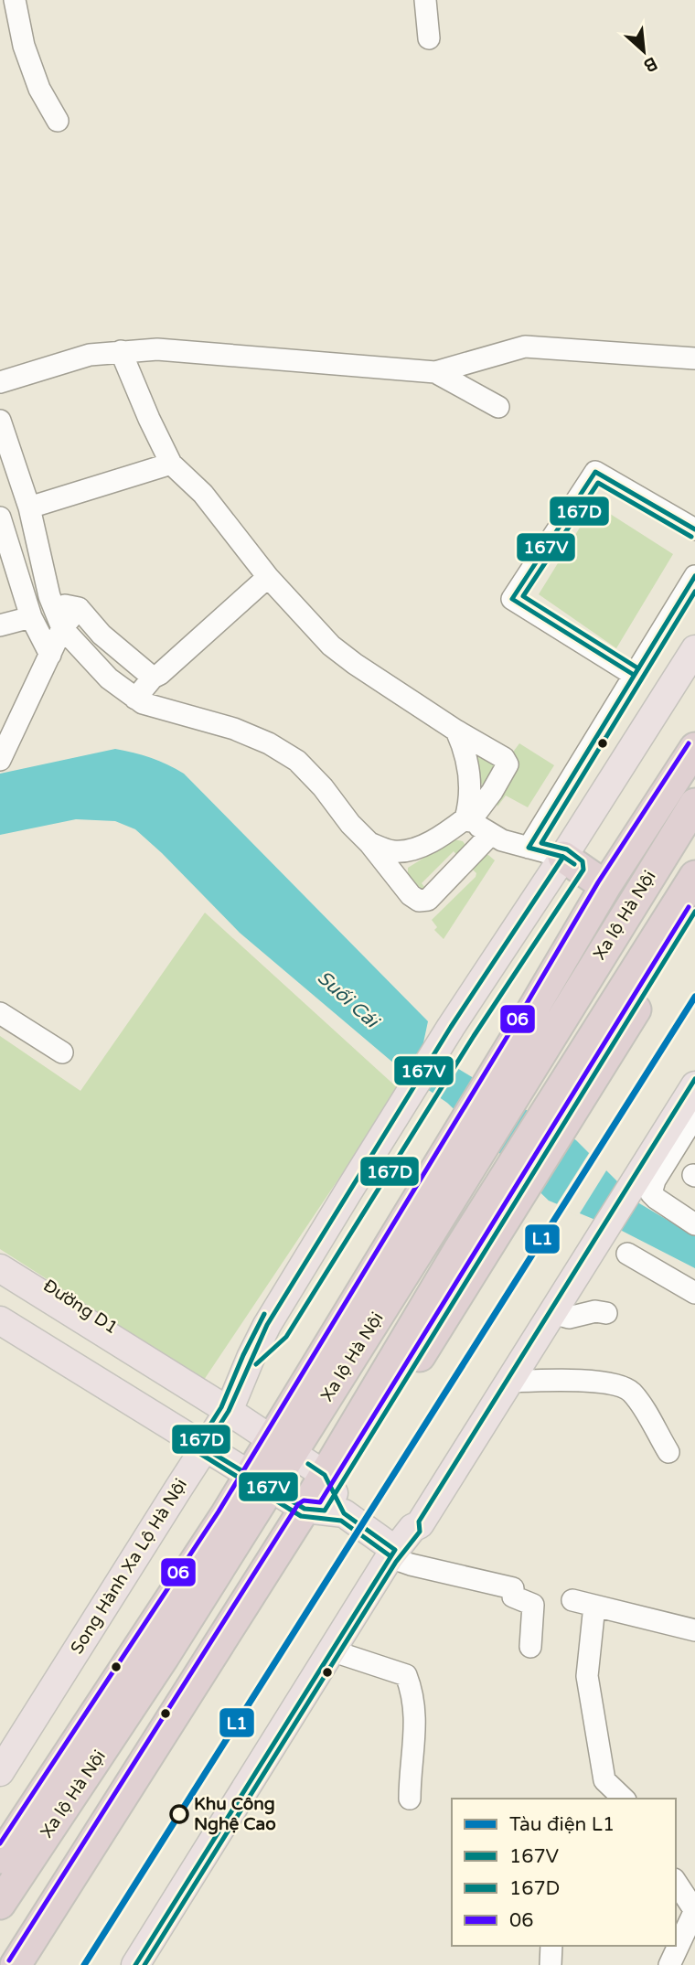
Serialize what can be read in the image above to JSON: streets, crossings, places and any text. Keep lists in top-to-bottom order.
{
  "streets": {
    "highway": ["Xa lộ Hà Nội"],
    "main road": ["Đường D1", "Song Hành Xa Lộ Hà Nội"]
  },
  "crossings": [
    ["Xa lộ Hà Nội", "Đường D1"],
    ["Đường D1", "Song Hành Xa Lộ Hà Nội"]
  ],
  "water": ["Suối Cái"],
  "places": ["Khu Công Nghệ Cao"],
  "lines": [
    "transit line 167V",
    "transit line 167D",
    "transit line 06",
    "metro line L1"
  ],
  "legend": [
    "Tàu điện L1",
    "167V",
    "167D",
    "06"
  ],
  "north": "bottom right"
}
